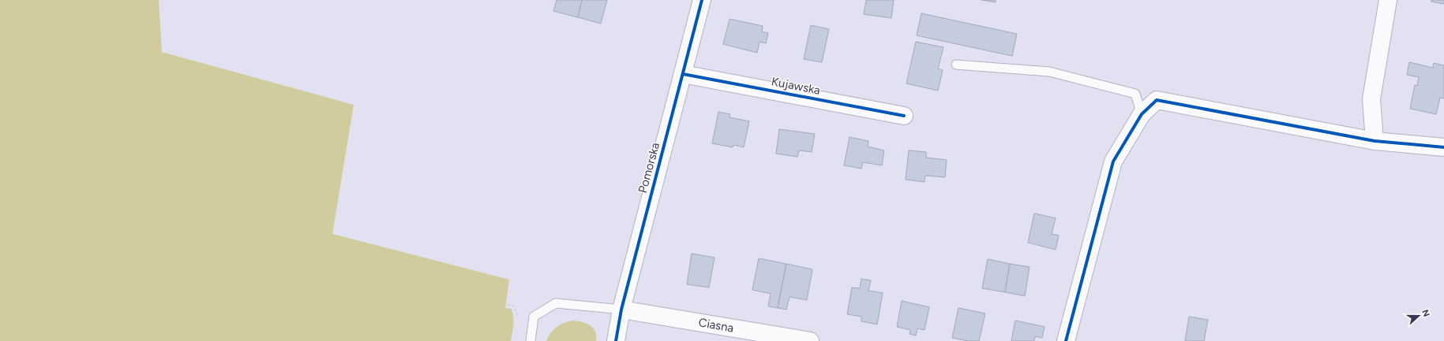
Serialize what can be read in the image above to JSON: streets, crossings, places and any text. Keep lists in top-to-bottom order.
{
  "streets": {
    "street": ["Kujawska", "Pomorska", "Ciasna"]
  },
  "crossings": [
    ["Kujawska", "Pomorska"],
    ["Pomorska", "Ciasna"]
  ],
  "north": "right"
}
